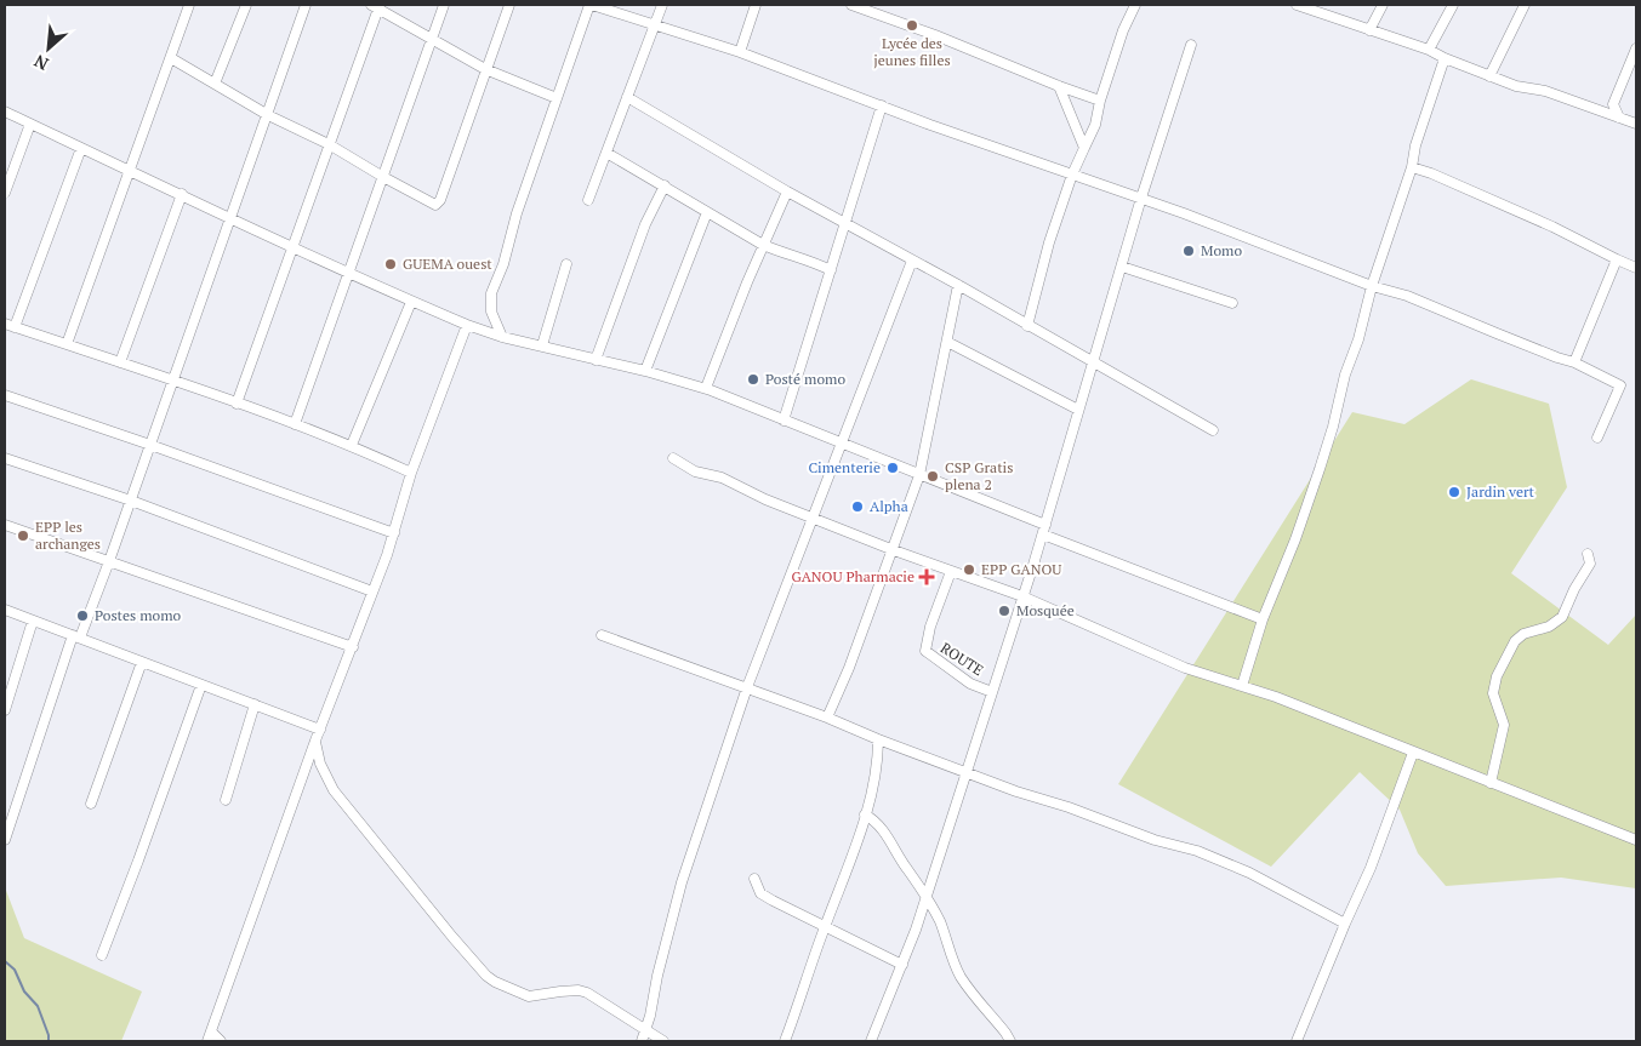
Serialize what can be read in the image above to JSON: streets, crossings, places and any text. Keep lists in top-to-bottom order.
{
  "streets": {
    "street": ["ROUTE"]
  },
  "places": {
    "other": [
      "Lycée des jeunes filles",
      "Momo",
      "GUEMA ouest",
      "Posté momo",
      "Cimenterie",
      "CSP Gratis plena 2",
      "Jardin vert",
      "Alpha",
      "EPP les archanges",
      "EPP GANOU",
      "Mosquée",
      "Postes momo"
    ],
    "health": ["GANOU Pharmacie"]
  },
  "north": "bottom left"
}
